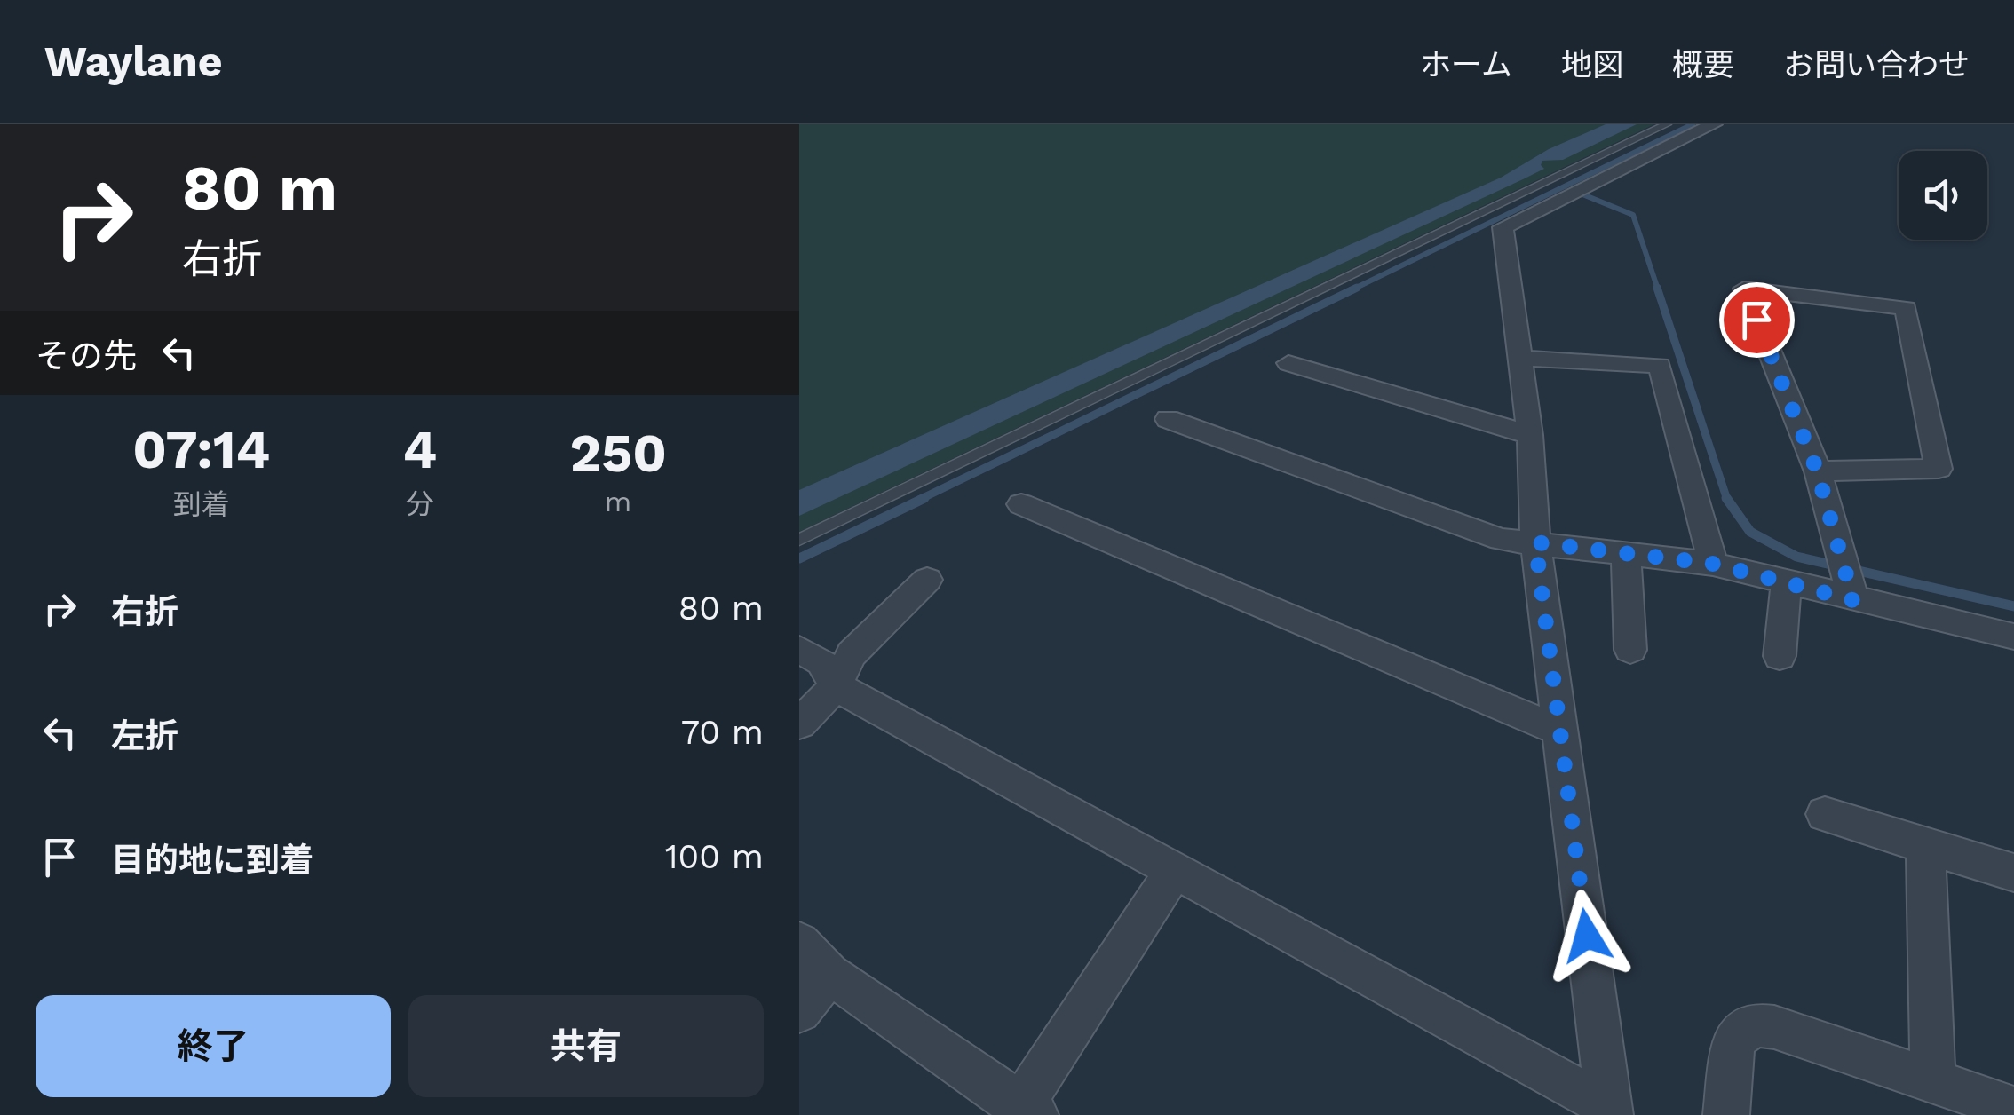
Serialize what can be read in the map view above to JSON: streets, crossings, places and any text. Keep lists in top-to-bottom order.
{
  "page": {
    "header": "Waylane",
    "nav": [
      "ホーム",
      "地図",
      "概要",
      "お問い合わせ"
    ],
    "turn": ["80 m", "右折"],
    "then": "その先",
    "eta": [
      "07:14",
      "到着",
      "4",
      "分",
      "250",
      "m"
    ],
    "list": [
      {
        "name": "右折",
        "value": "80 m"
      },
      {
        "name": "左折",
        "value": "70 m"
      },
      {
        "name": "目的地に到着",
        "value": "100 m"
      }
    ],
    "buttons": ["終了", "共有"]
  }
}
